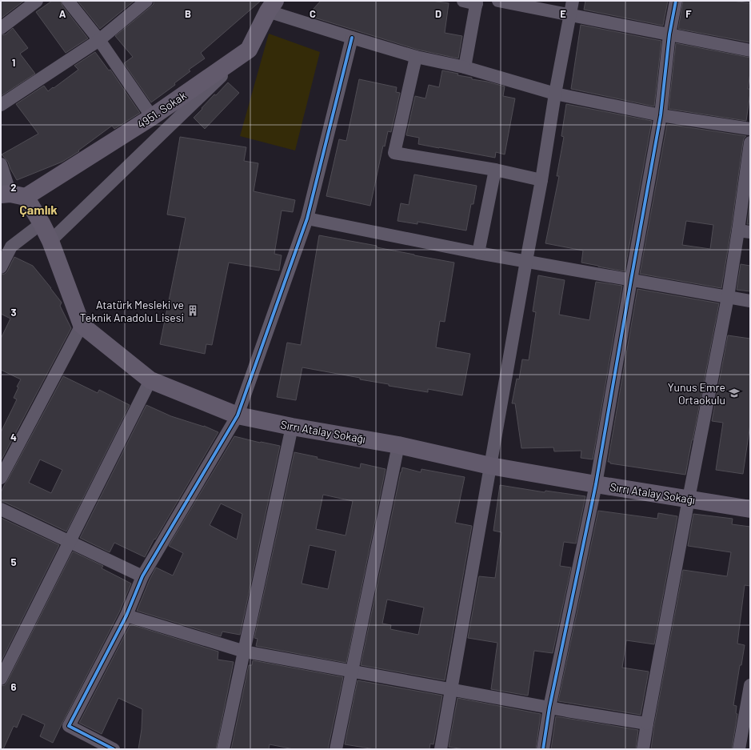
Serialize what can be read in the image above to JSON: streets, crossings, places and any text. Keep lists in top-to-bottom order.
{
  "streets": {
    "main road": ["4951. Sokak", "Sırrı Atalay Sokağı"]
  },
  "districts": ["Çamlık"],
  "places": {
    "building": ["Atatürk Mesleki ve Teknik Anadolu Lisesi"],
    "school or university": ["Yunus Emre Ortaokulu"]
  },
  "grid": {
    "columns": [
      "A",
      "B",
      "C",
      "D",
      "E",
      "F"
    ],
    "rows": [
      "1",
      "2",
      "3",
      "4",
      "5",
      "6"
    ]
  }
}
